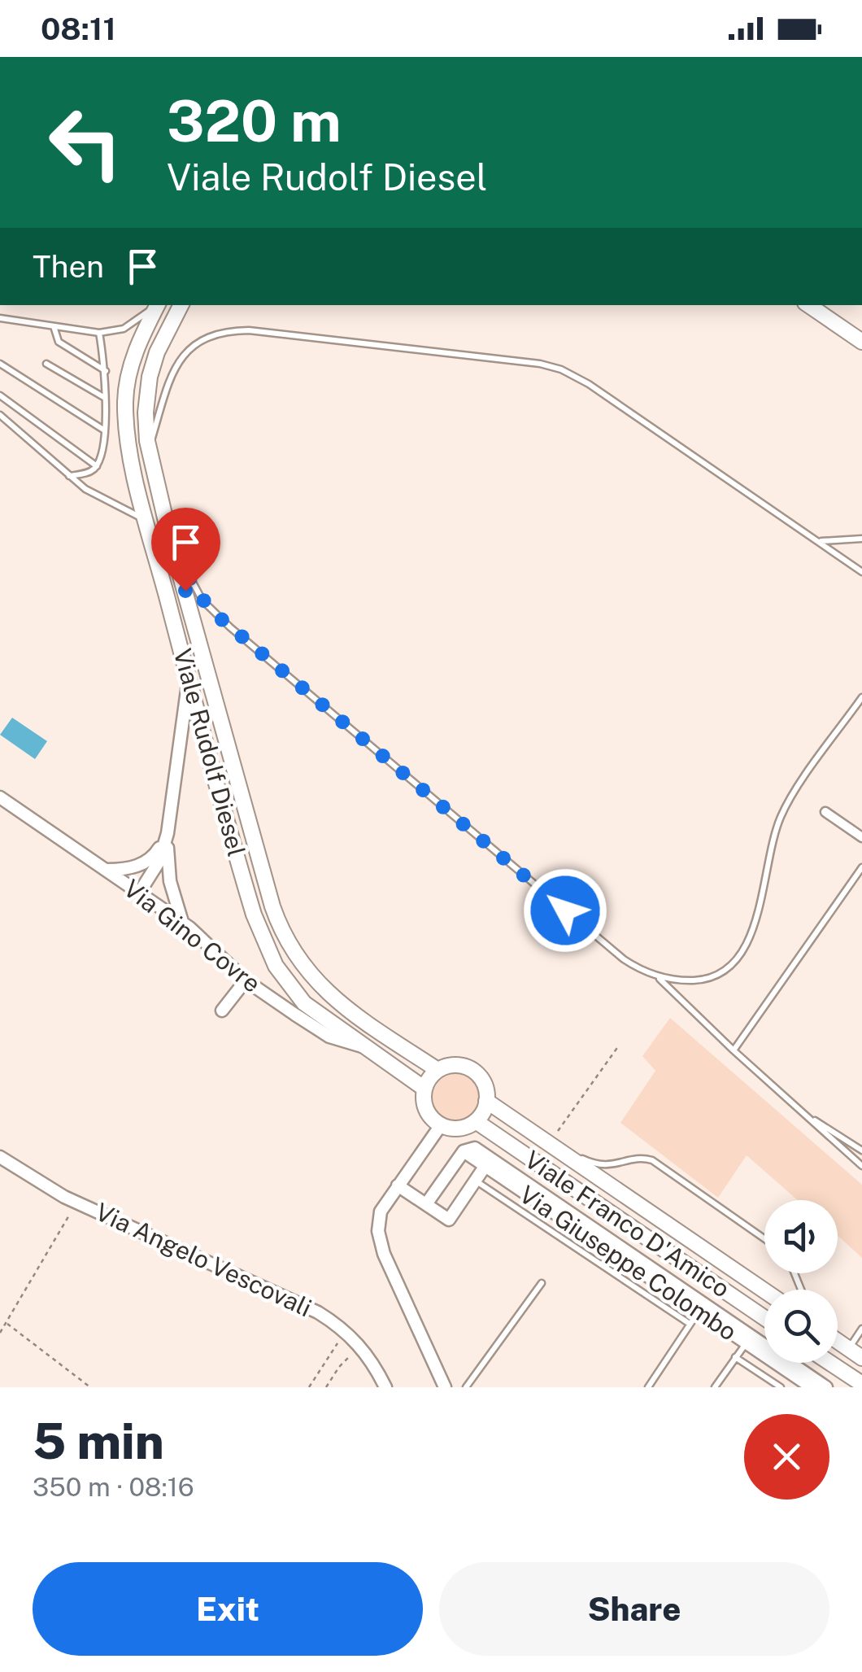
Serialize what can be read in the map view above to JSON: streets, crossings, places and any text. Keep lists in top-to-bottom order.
{
  "streets": {
    "street": [
      "Viale Rudolf Diesel",
      "Via Gino Covre",
      "Viale Franco D'Amico",
      "Via Angelo Vescovali",
      "Via Giuseppe Colombo"
    ]
  },
  "crossings": [
    ["Viale Rudolf Diesel", "Via Gino Covre"],
    ["Viale Rudolf Diesel", "Viale Franco D'Amico"]
  ],
  "page": {
    "status": "08:11",
    "turn": ["320 m", "Viale Rudolf Diesel"],
    "then": "Then",
    "heading": ["5 min", "350 m · 08:16"],
    "buttons": ["Exit", "Share"]
  }
}
